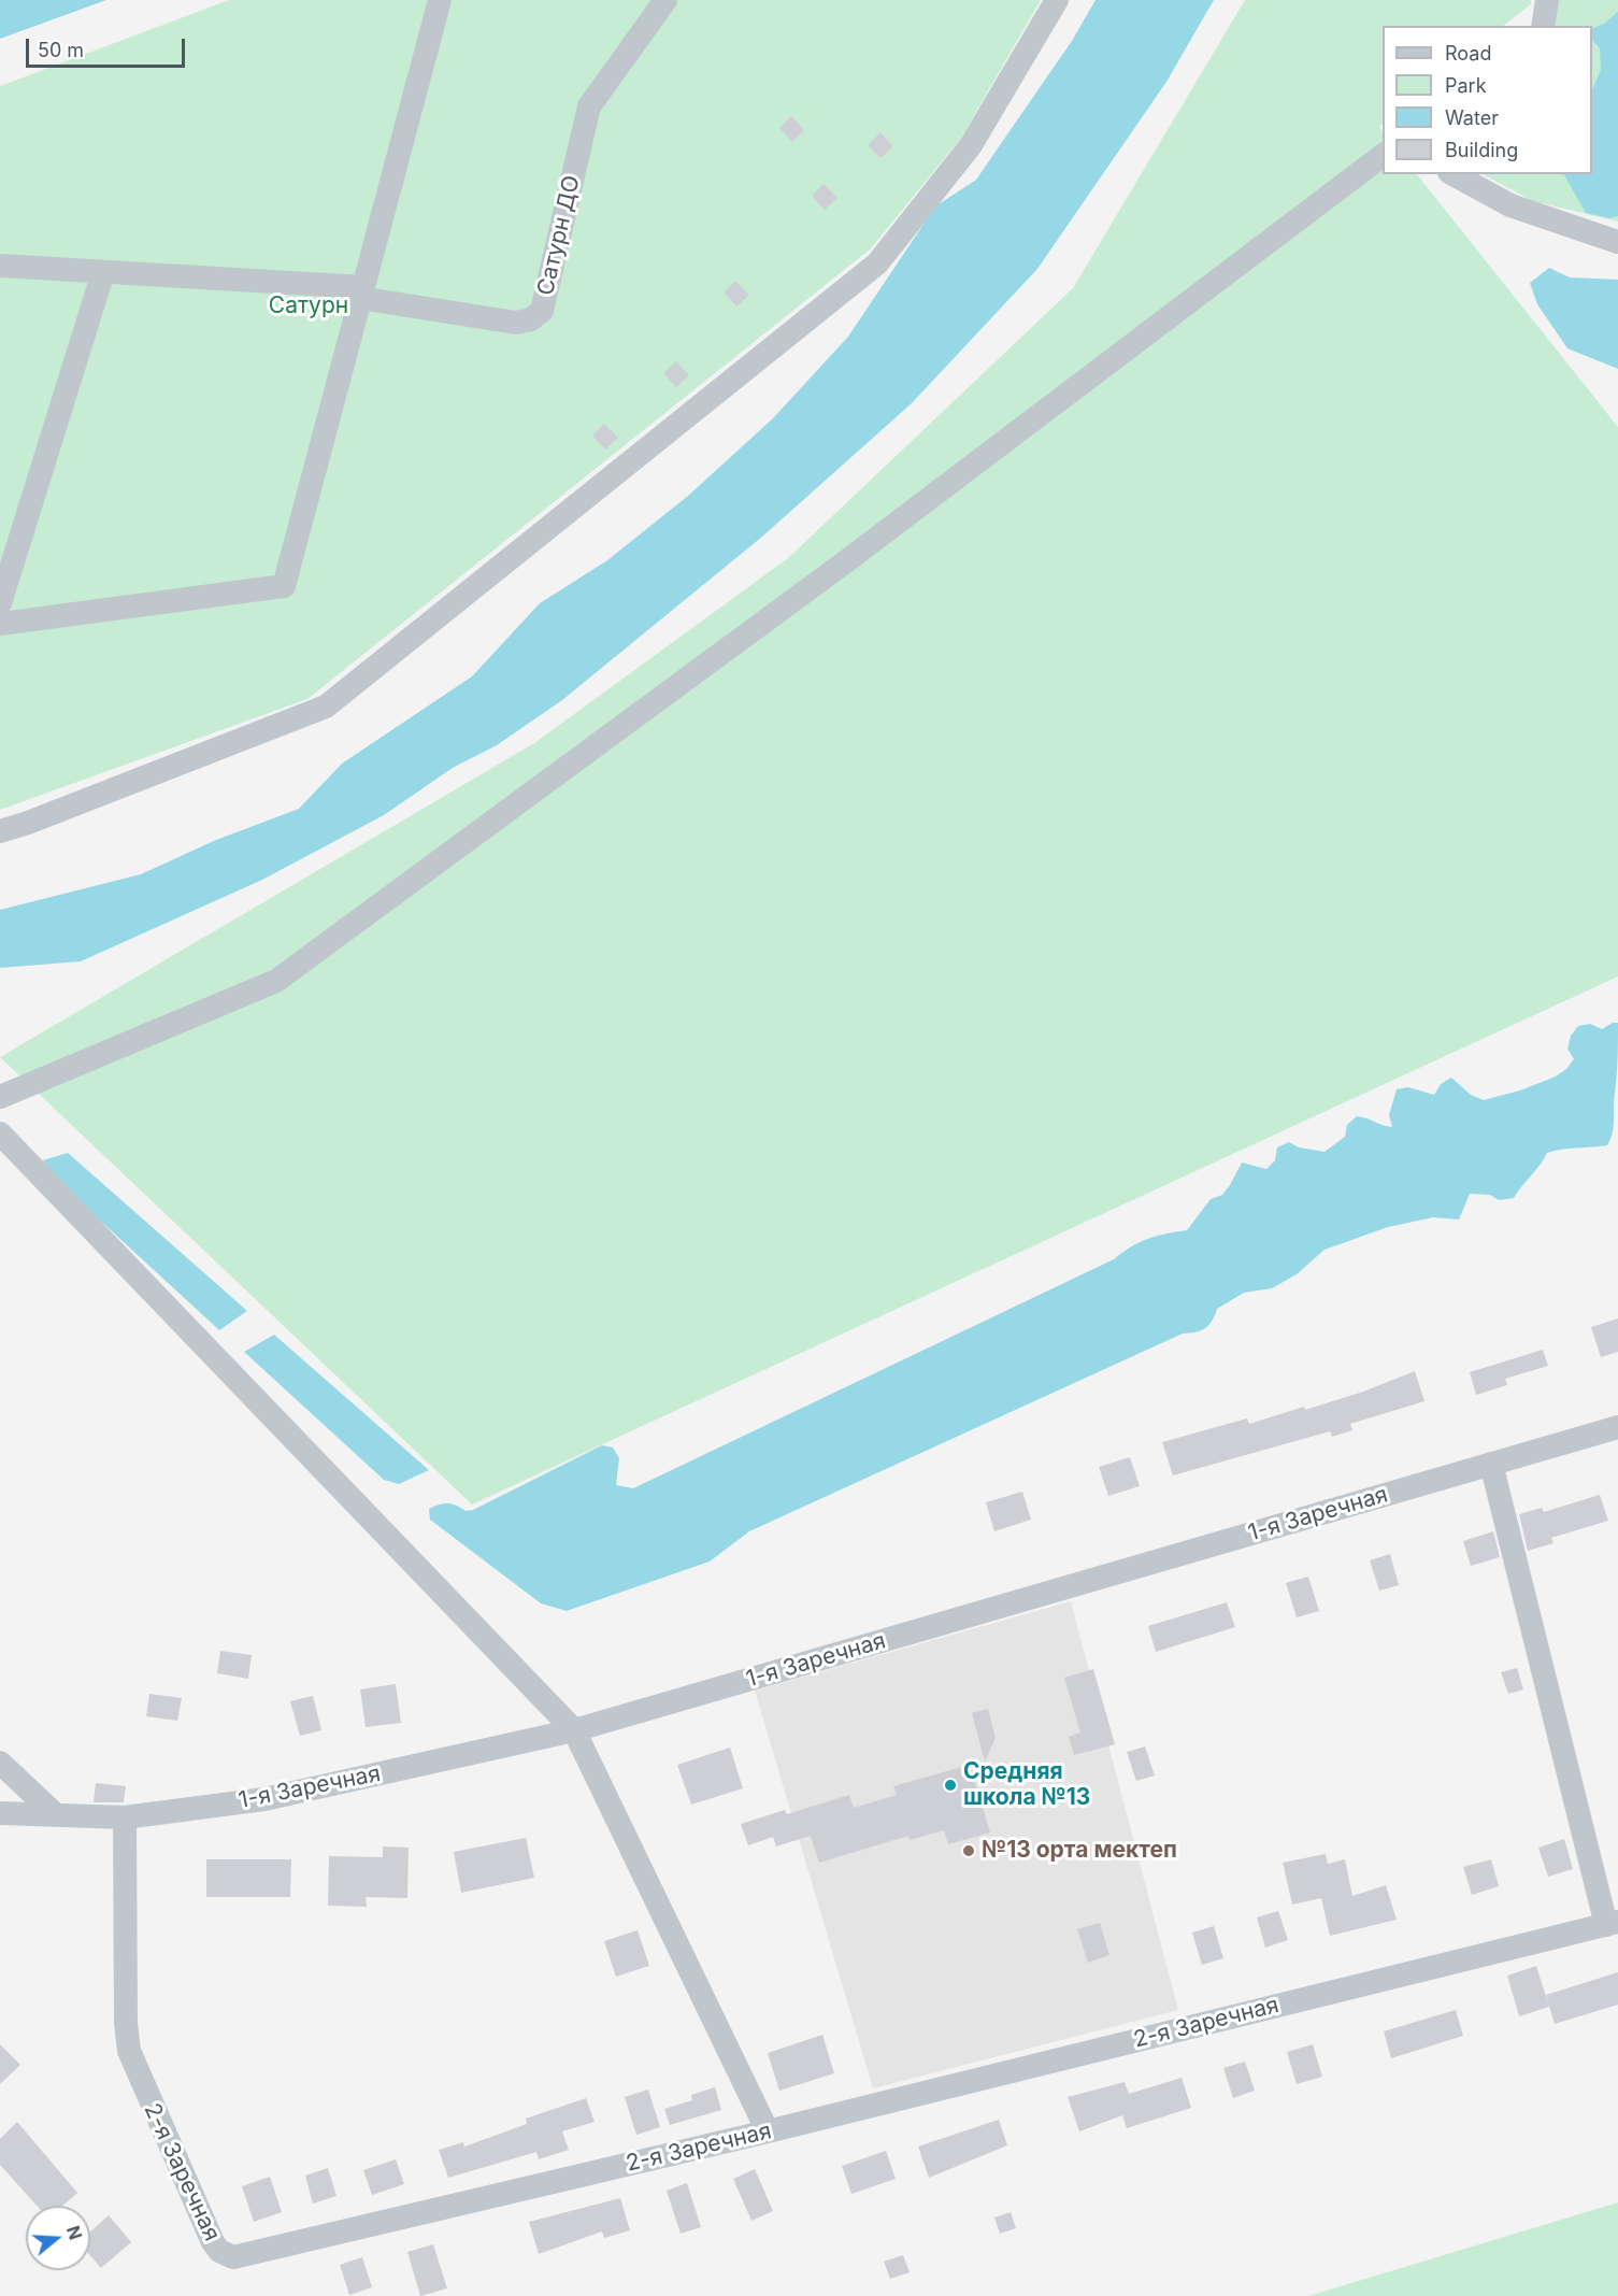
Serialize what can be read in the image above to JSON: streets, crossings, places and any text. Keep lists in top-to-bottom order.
{
  "streets": {
    "street": ["Сатурн ДО", "1-я Заречная", "2-я Заречная"]
  },
  "crossings": [
    ["1-я Заречная", "2-я Заречная"]
  ],
  "parks": ["Сатурн"],
  "places": ["Средняя школа №13", "№13 орта мектеп"],
  "legend": [
    "Road",
    "Park",
    "Water",
    "Building"
  ],
  "scale_bar": "50 m",
  "north": "right"
}
